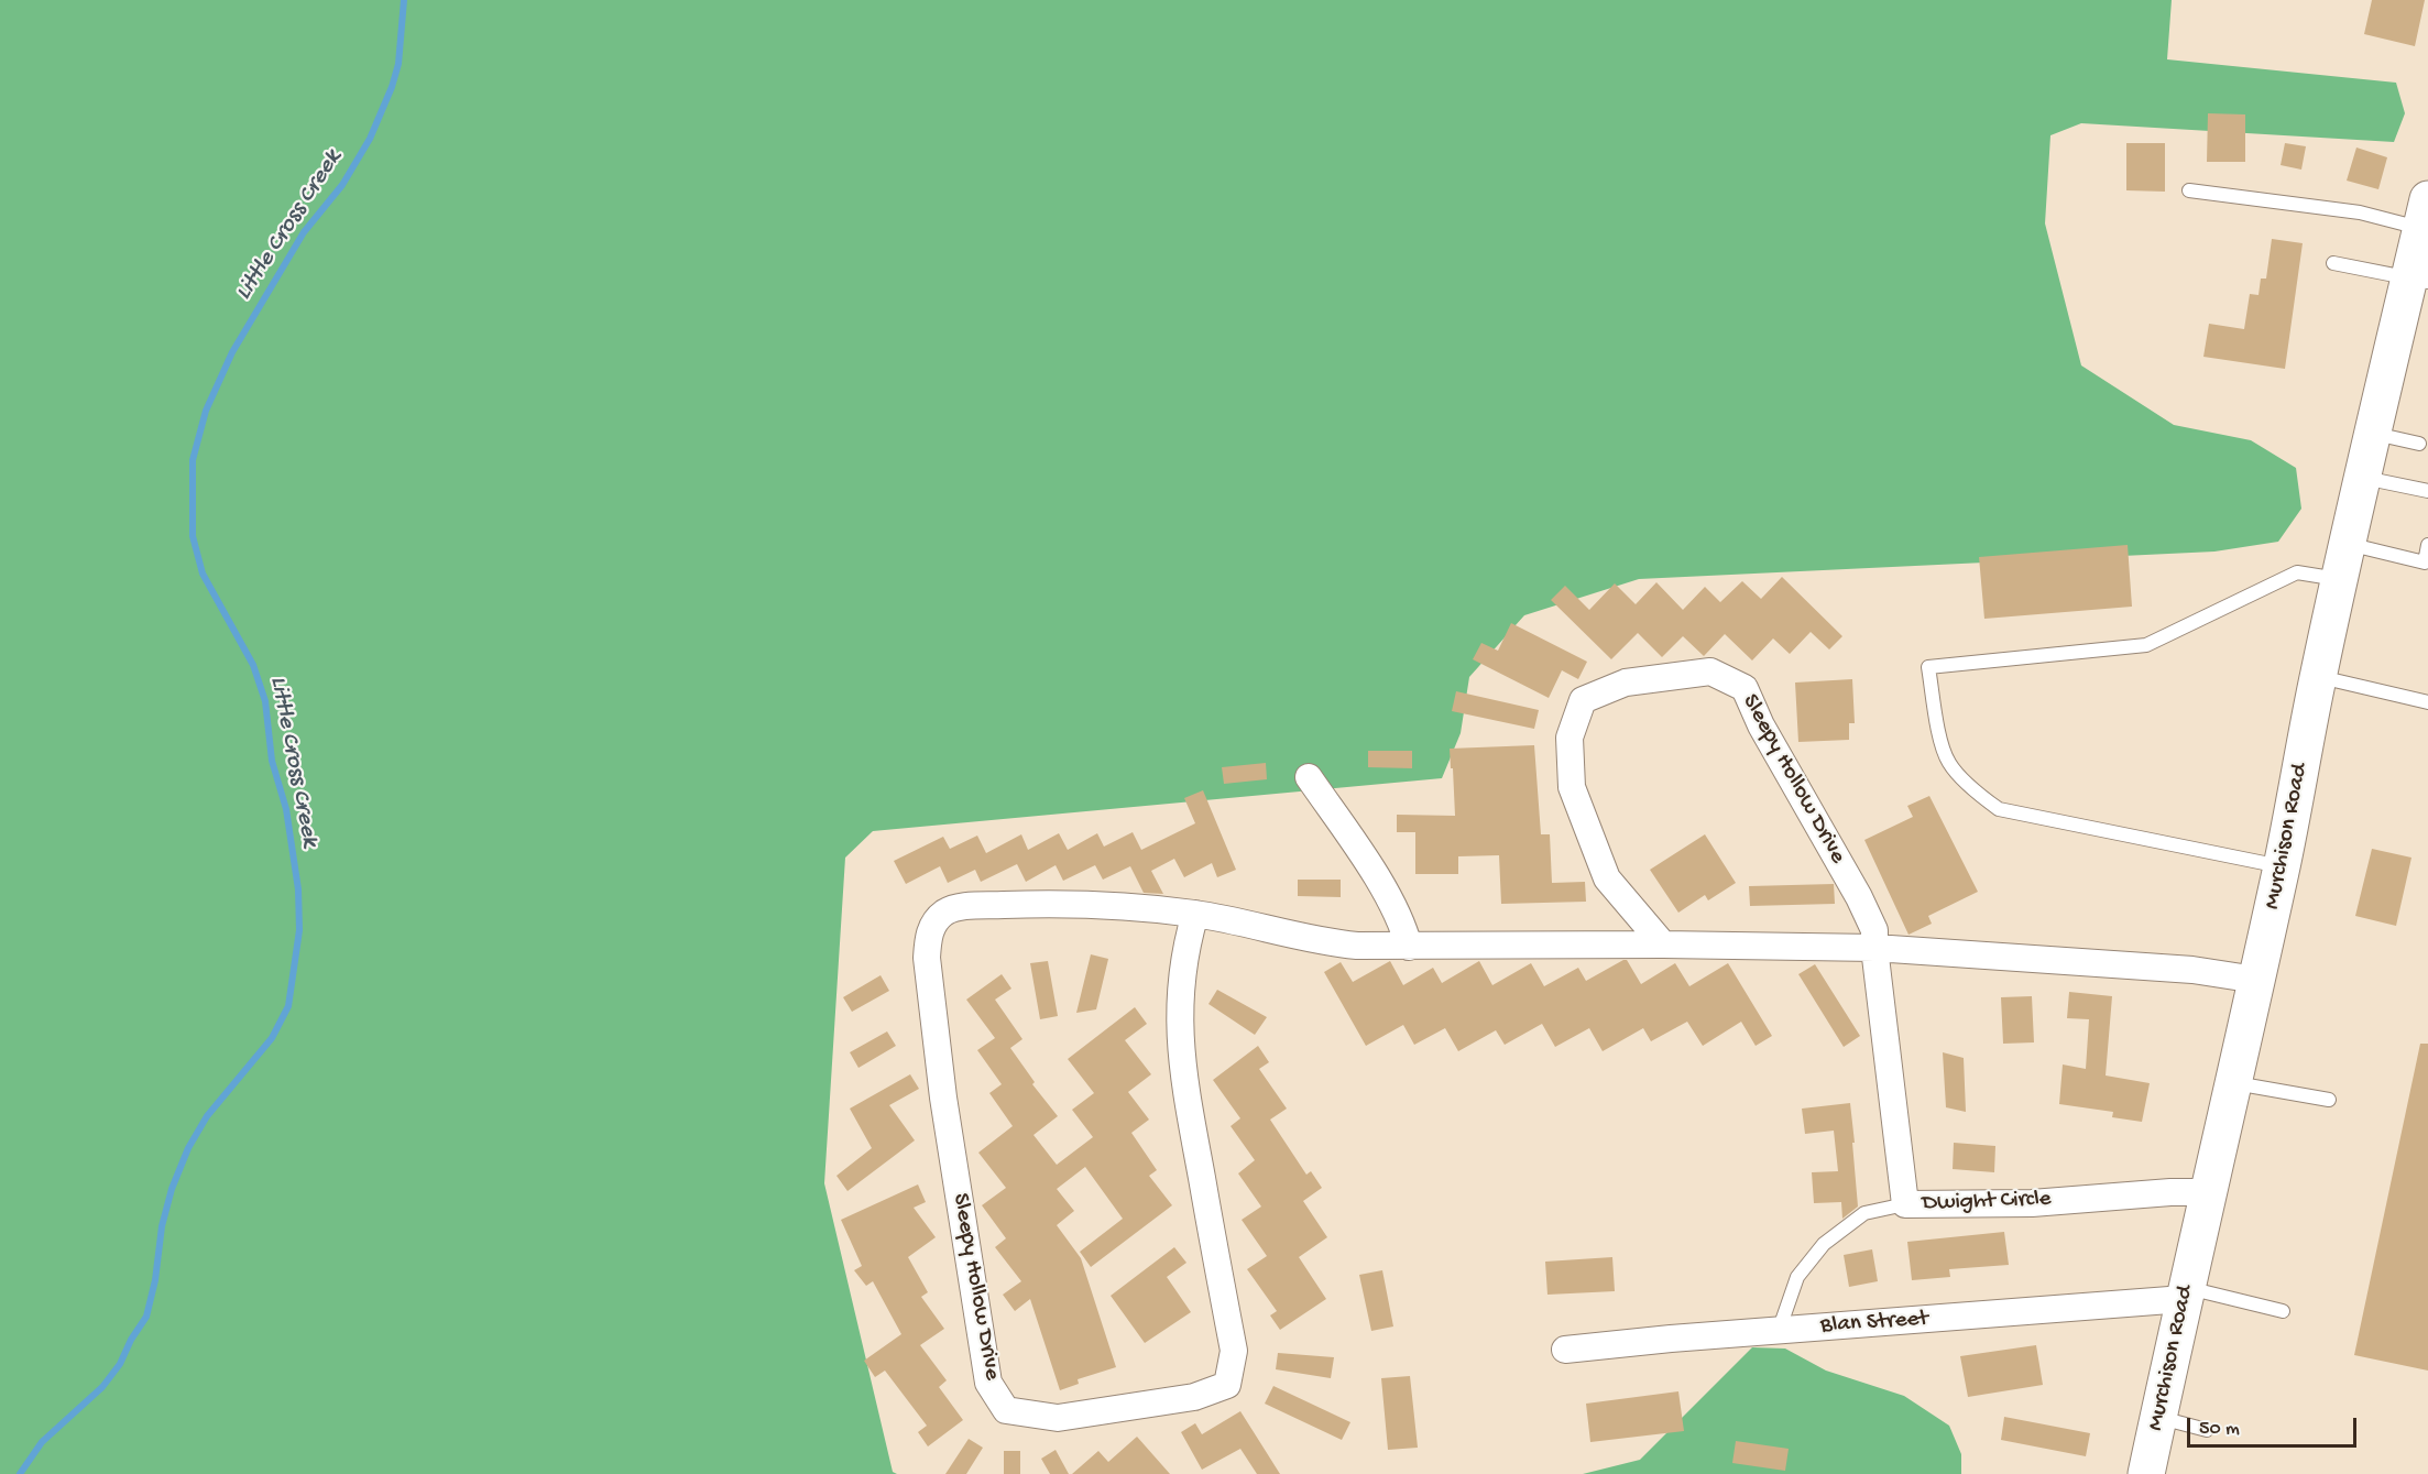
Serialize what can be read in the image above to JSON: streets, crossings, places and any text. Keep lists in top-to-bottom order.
{
  "streets": {
    "main road": ["Murchison Road"],
    "street": ["Sleepy Hollow Drive", "Dwight Circle", "Blan Street"]
  },
  "crossings": [
    ["Sleepy Hollow Drive", "Murchison Road"],
    ["Sleepy Hollow Drive", "Dwight Circle"],
    ["Murchison Road", "Dwight Circle"],
    ["Murchison Road", "Blan Street"]
  ],
  "water": ["Little Cross Creek"],
  "scale_bar": "50 m"
}
